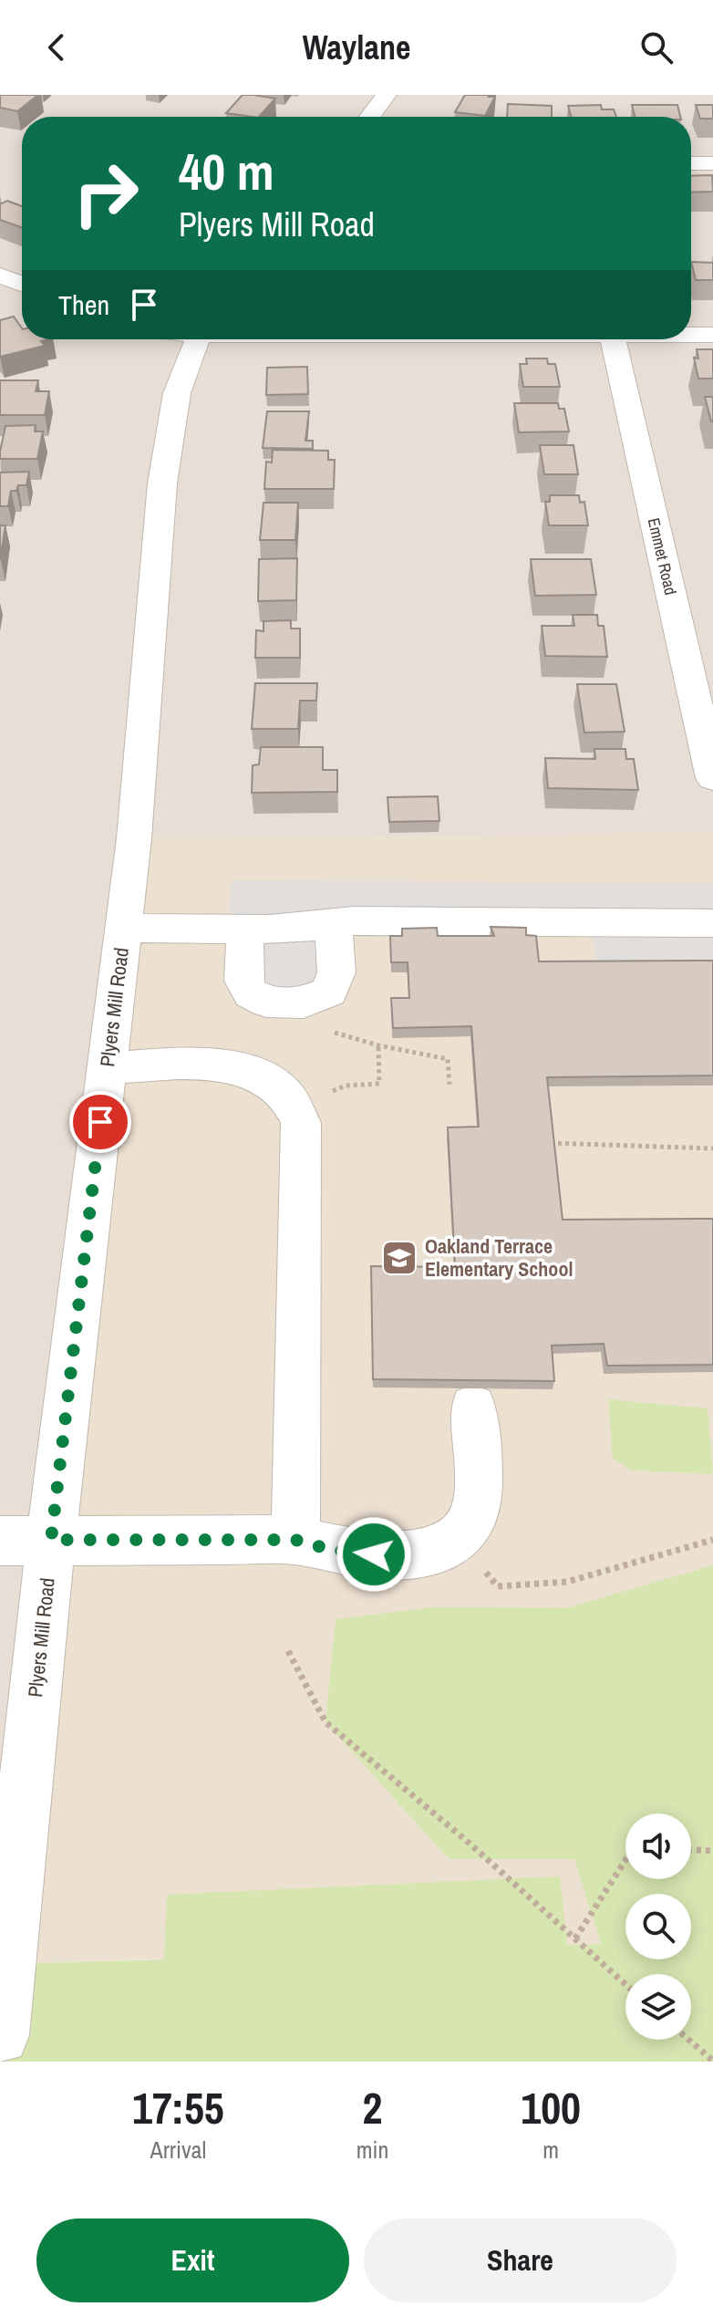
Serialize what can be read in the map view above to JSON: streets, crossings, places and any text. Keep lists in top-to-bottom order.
{
  "streets": {
    "street": ["Emmet Road", "Plyers Mill Road"]
  },
  "places": {
    "school or university": ["Oakland Terrace Elementary School"]
  },
  "page": {
    "header": "Waylane",
    "turn": ["40 m", "Plyers Mill Road"],
    "then": "Then",
    "eta": [
      "17:55",
      "Arrival",
      "2",
      "min",
      "100",
      "m"
    ],
    "buttons": ["Exit", "Share"]
  }
}
